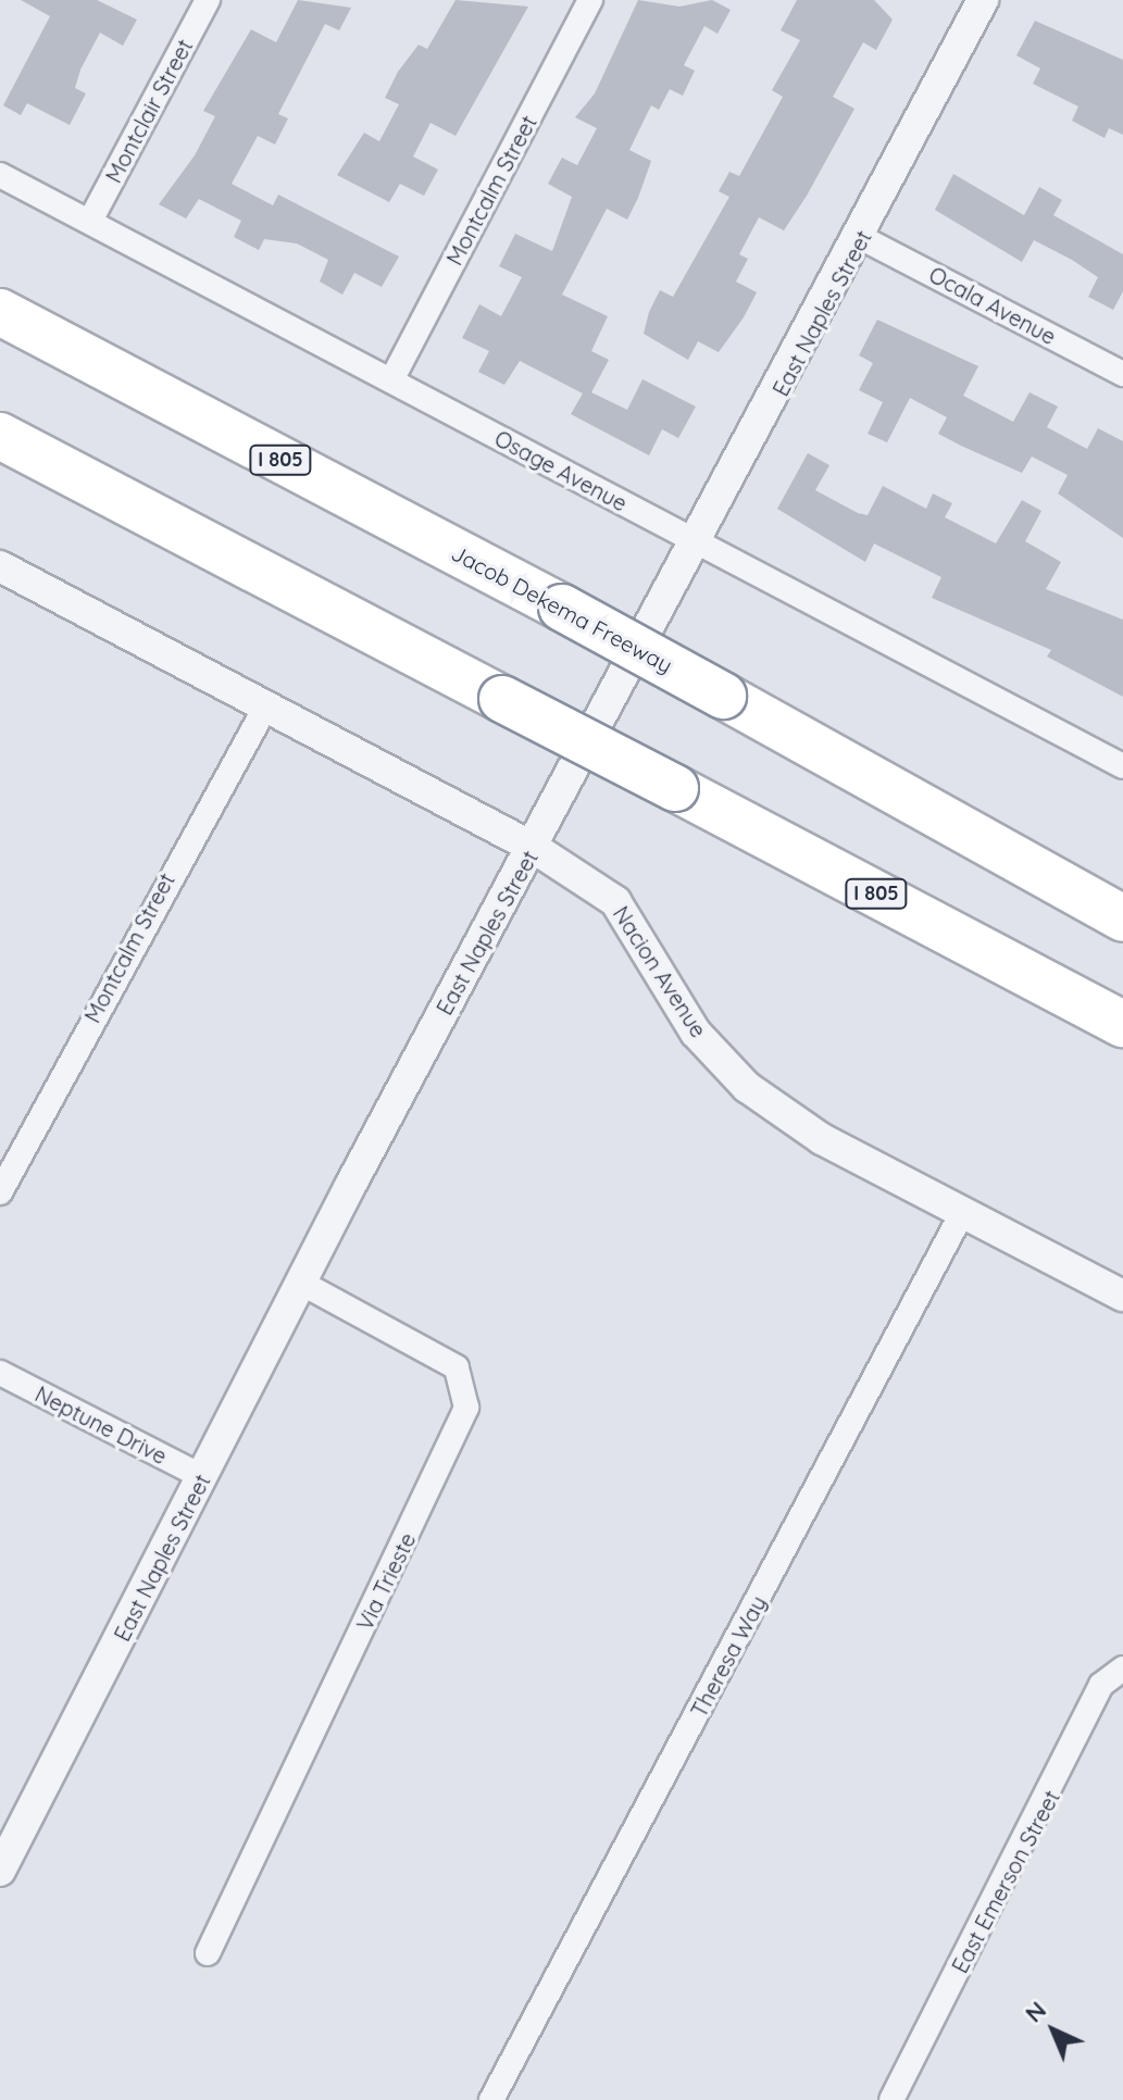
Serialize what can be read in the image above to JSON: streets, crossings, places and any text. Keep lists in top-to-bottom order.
{
  "streets": {
    "highway": ["I 805", "Jacob Dekema Freeway"],
    "street": [
      "Montclair Street",
      "Montcalm Street",
      "Ocala Avenue",
      "East Naples Street",
      "Osage Avenue",
      "Nacion Avenue",
      "Neptune Drive",
      "Via Trieste",
      "Theresa Way",
      "East Emerson Street"
    ]
  },
  "crossings": [
    ["Montclair Street", "Osage Avenue"],
    ["Montcalm Street", "Osage Avenue"],
    ["Montcalm Street", "Nacion Avenue"],
    ["Ocala Avenue", "East Naples Street"],
    ["East Naples Street", "Osage Avenue"],
    ["East Naples Street", "Nacion Avenue"],
    ["East Naples Street", "Neptune Drive"],
    ["East Naples Street", "Via Trieste"],
    ["Nacion Avenue", "Theresa Way"]
  ],
  "north": "top left"
}
